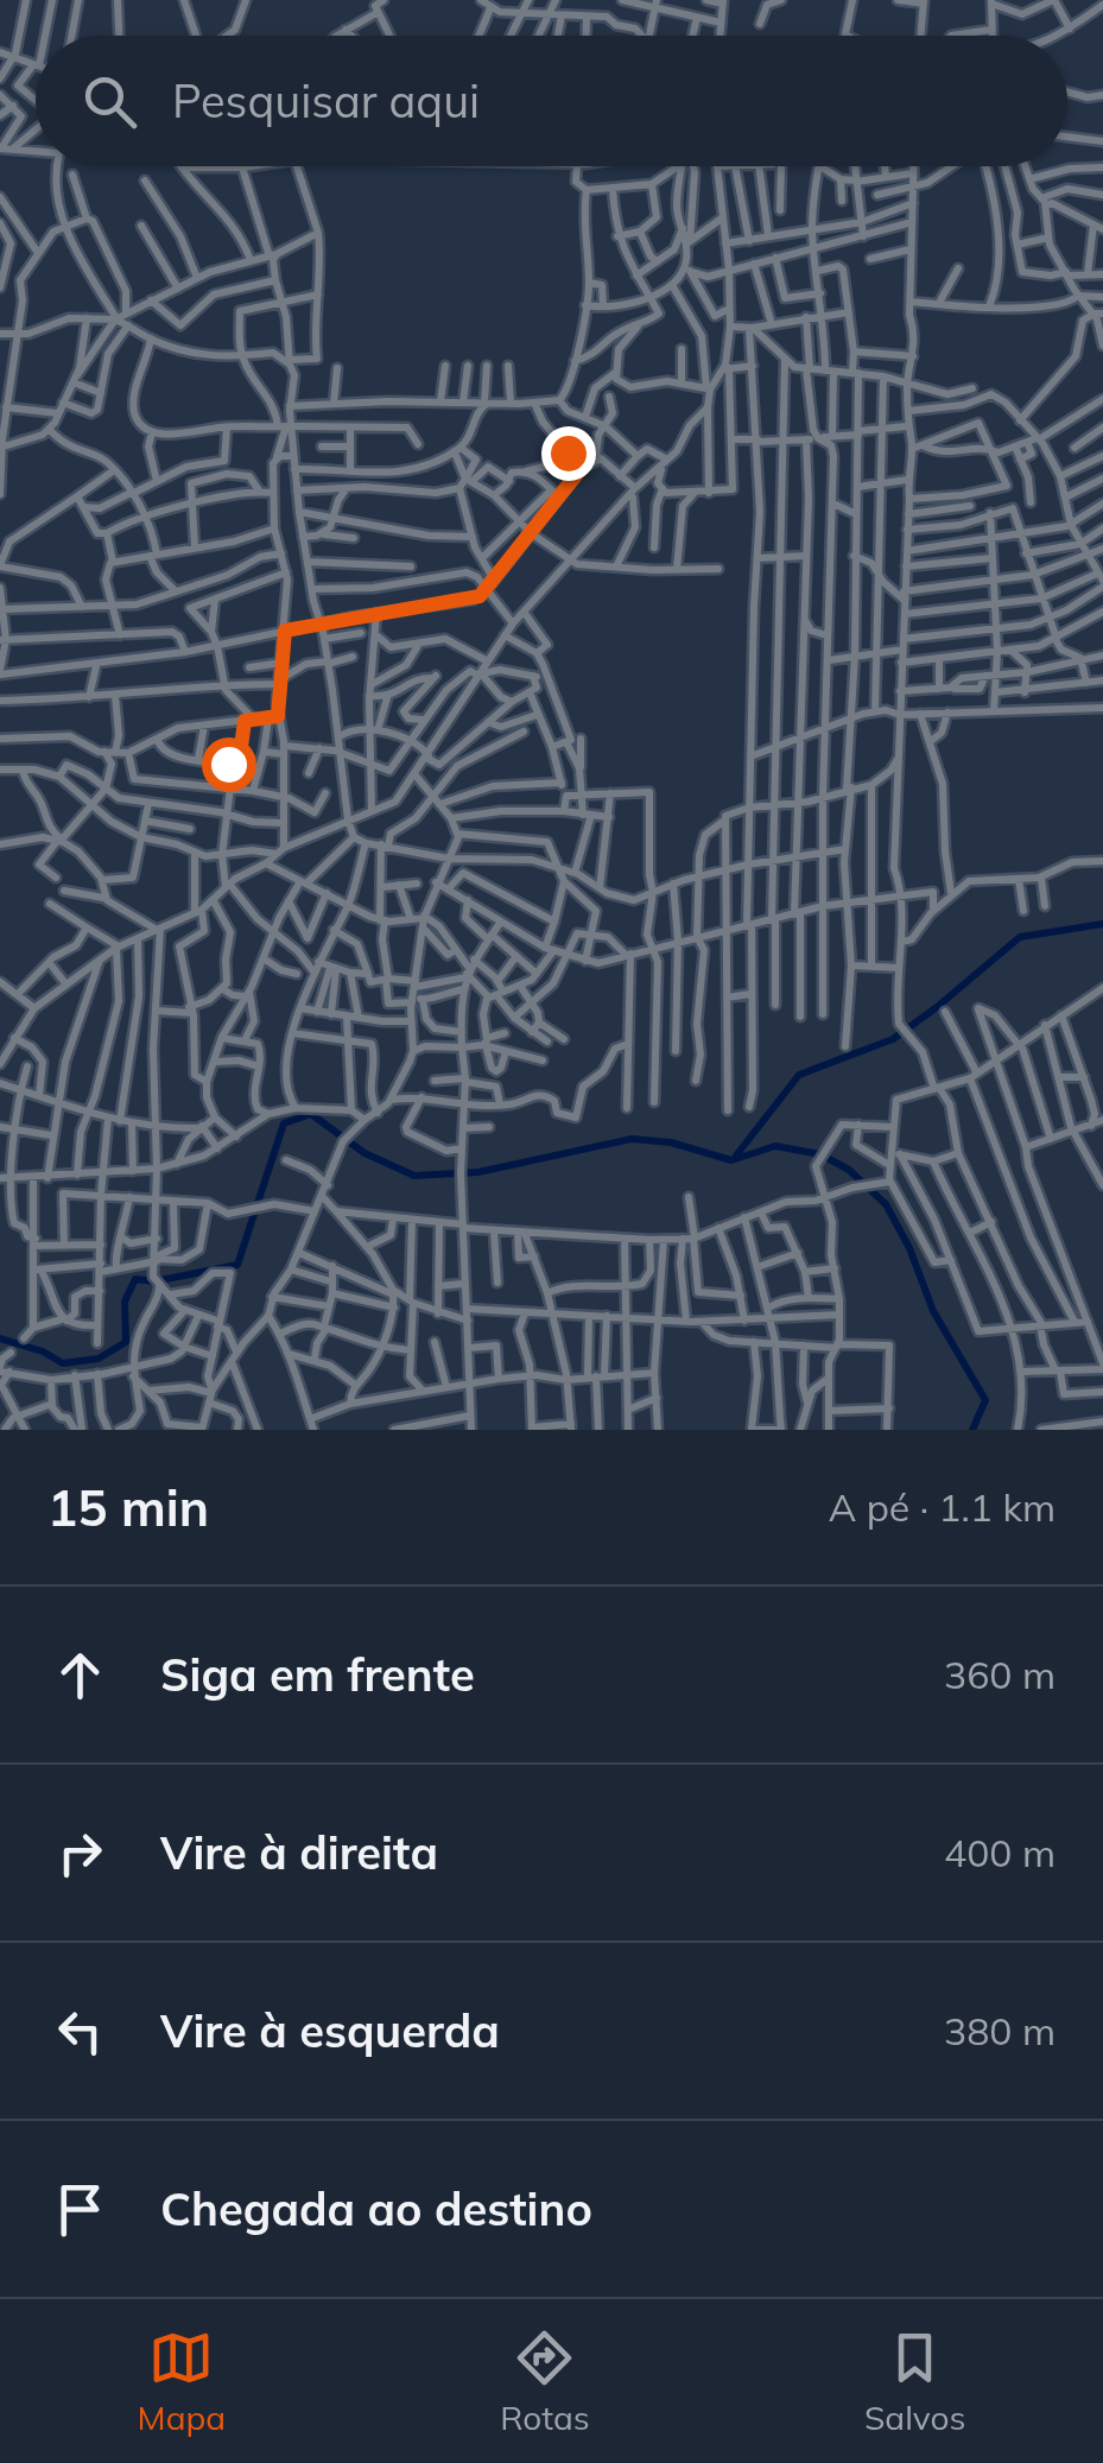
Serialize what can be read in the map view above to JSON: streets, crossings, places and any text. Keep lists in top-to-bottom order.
{
  "page": {
    "search": "Pesquisar aqui",
    "heading": ["15 min", "A pé · 1.1 km"],
    "list": [
      ["Siga em frente", "360 m"],
      ["Vire à direita", "400 m"],
      ["Vire à esquerda", "380 m"],
      "Chegada ao destino"
    ],
    "nav": ["Mapa", "Rotas", "Salvos"]
  }
}
